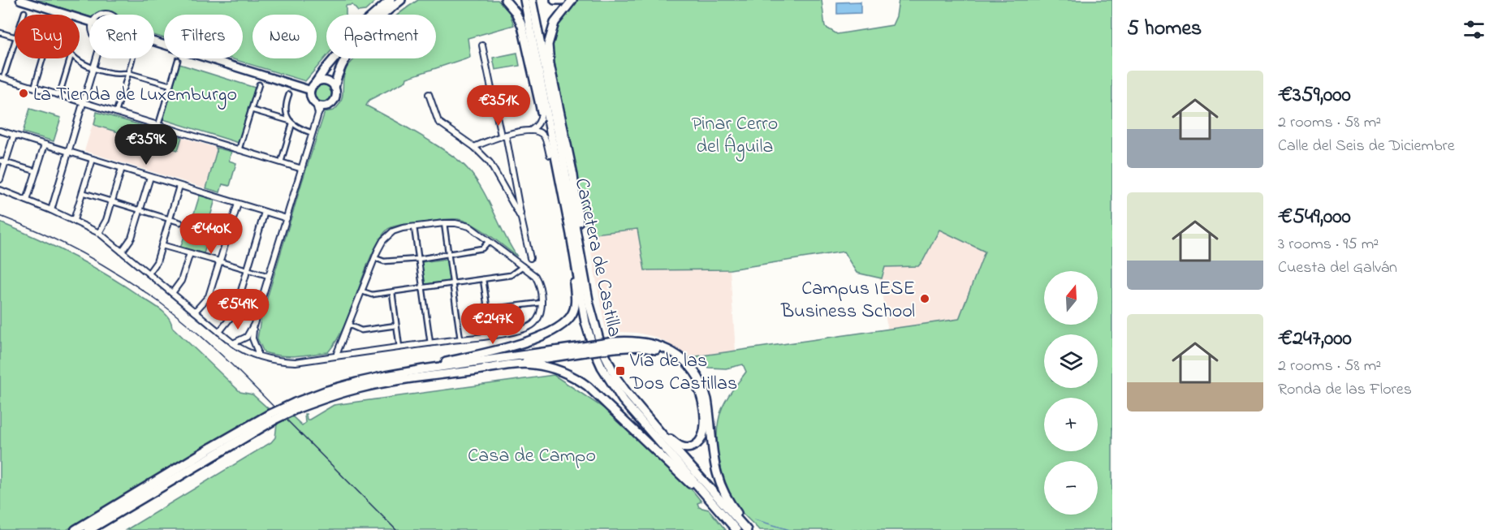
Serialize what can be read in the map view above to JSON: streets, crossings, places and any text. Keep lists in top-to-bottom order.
{
  "streets": {
    "highway": ["Carretera de Castilla"]
  },
  "parks": ["Pinar Cerro del Águila", "Casa de Campo"],
  "places": {
    "other": ["La Tienda de Luxemburgo", "Campus IESE Business School"],
    "transit": ["Vía de las Dos Castillas"]
  },
  "north": "top",
  "page": {
    "heading": "5 homes",
    "chip": [
      "Buy",
      "Rent",
      "Filters",
      "New",
      "Apartment"
    ],
    "list": [
      {
        "name": "€359,000",
        "note": "2 rooms · 58 m² · Calle del Seis de Diciembre"
      },
      {
        "name": "€549,000",
        "note": "3 rooms · 95 m² · Cuesta del Galván"
      },
      {
        "name": "€247,000",
        "note": "2 rooms · 58 m² · Ronda de las Flores"
      }
    ],
    "price": [
      "€351K",
      "€359K",
      "€440K",
      "€549K",
      "€247K"
    ],
    "map_buttons": ["+", "−"]
  }
}
